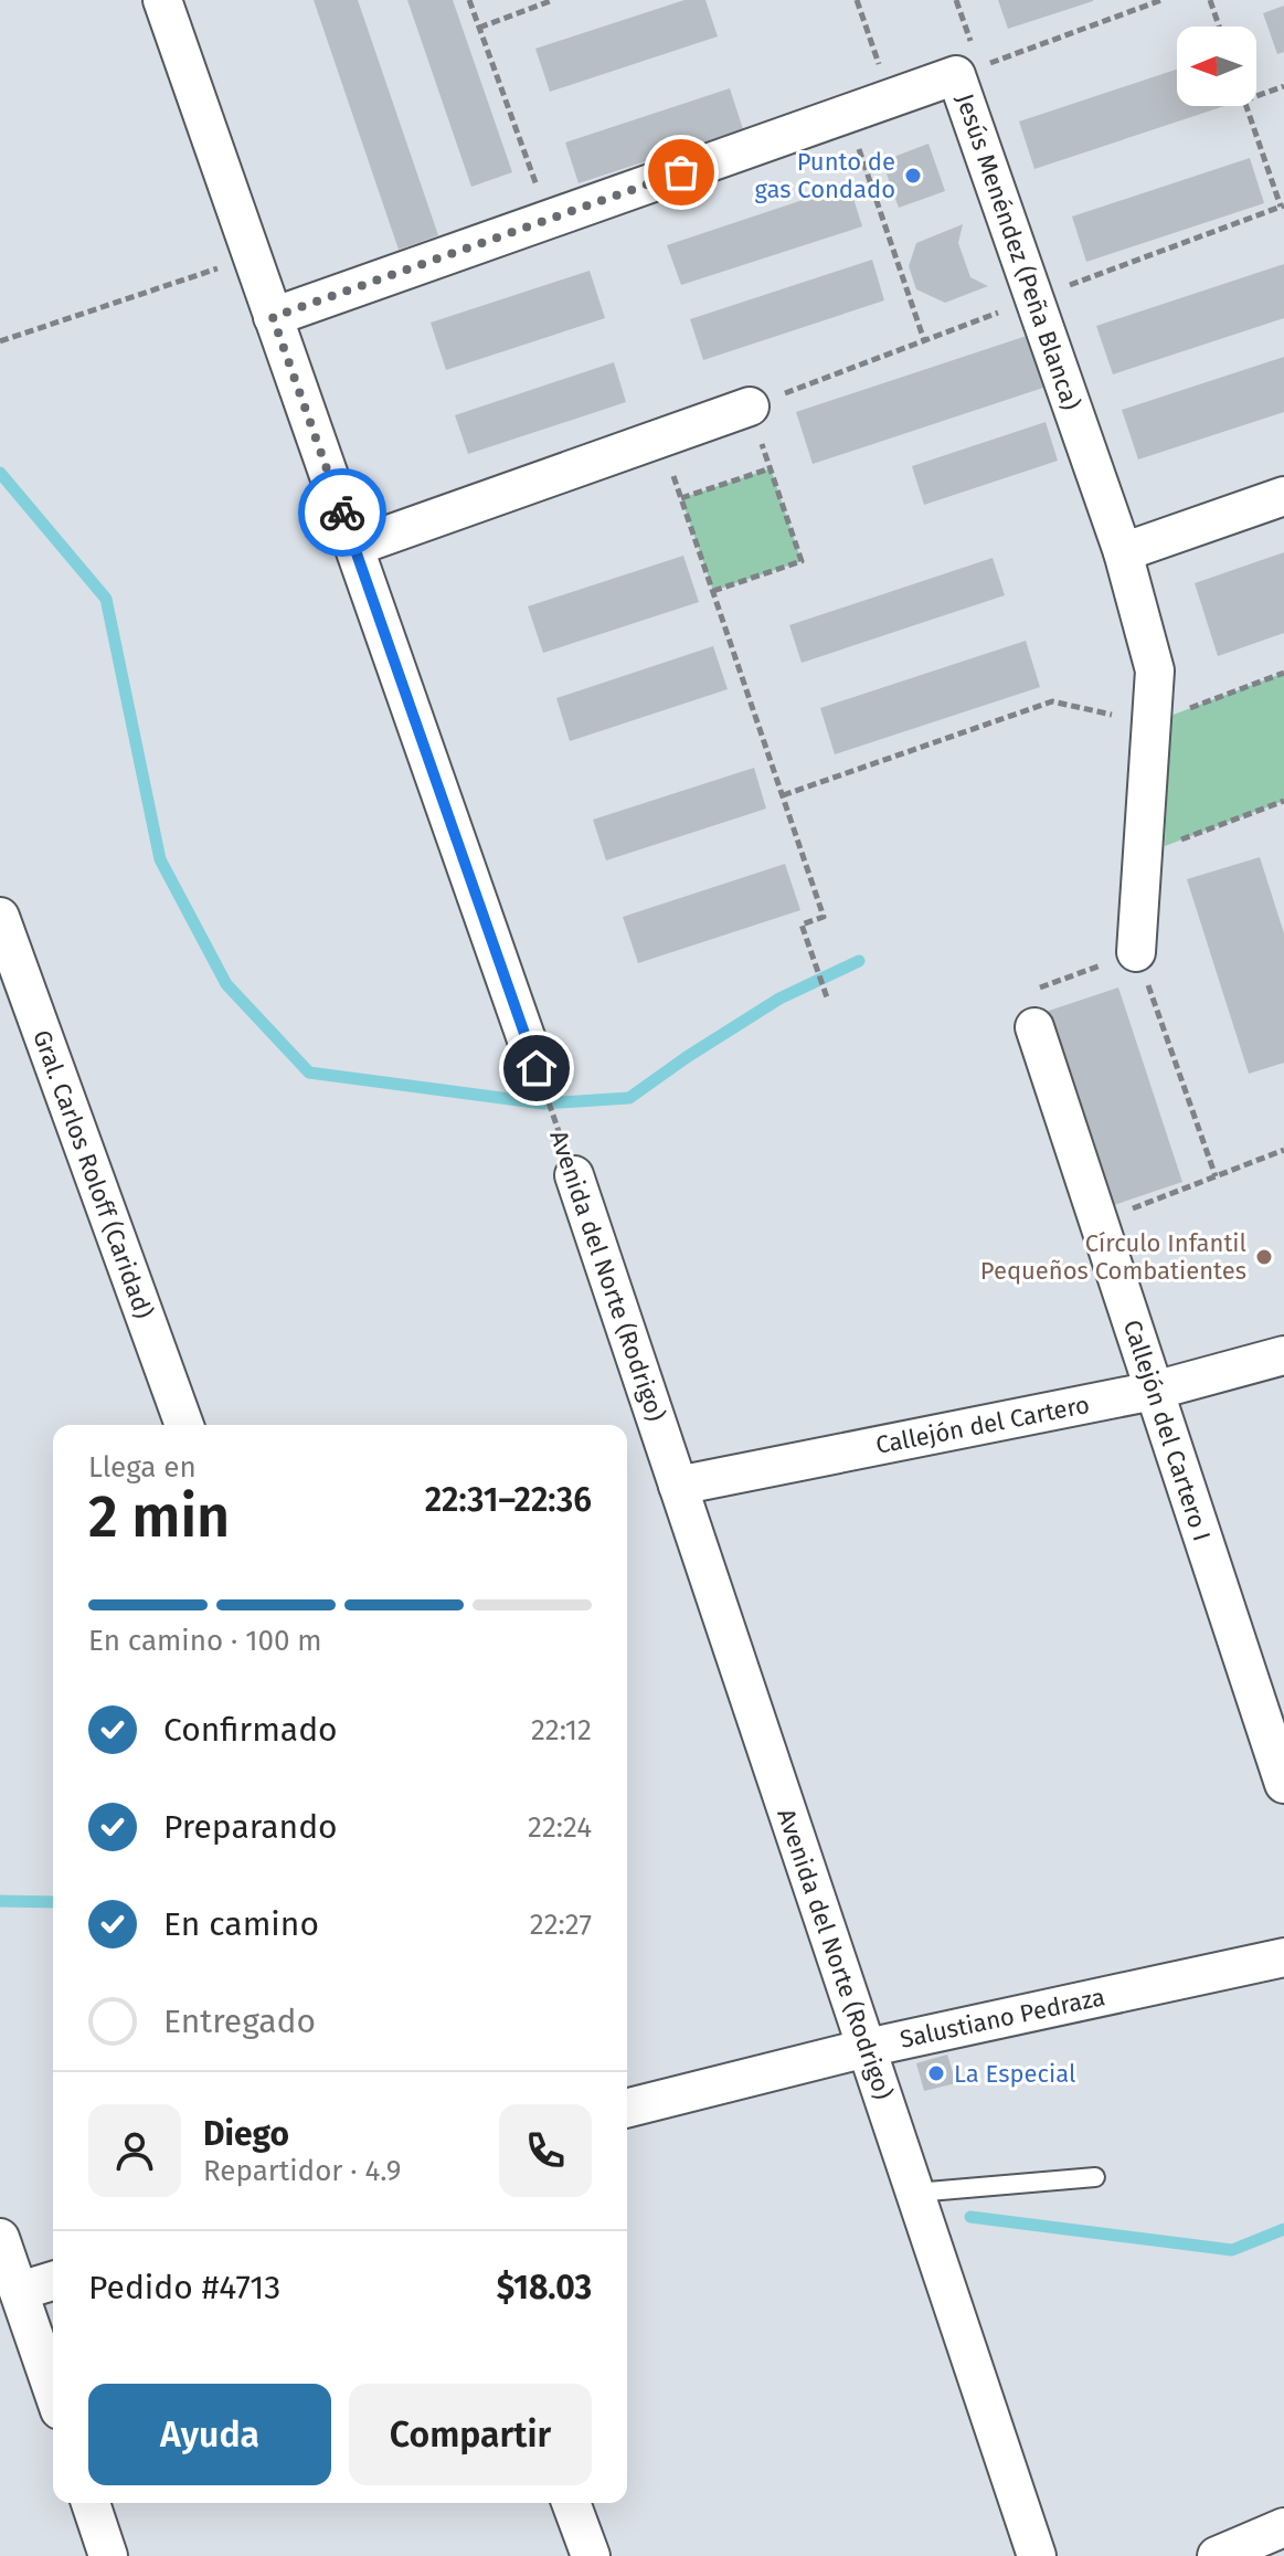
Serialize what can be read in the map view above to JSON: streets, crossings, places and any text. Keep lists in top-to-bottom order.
{
  "streets": {
    "street": [
      "Jesús Menéndez (Peña Blanca)",
      "Gral. Carlos Roloff (Caridad)",
      "Avenida del Norte (Rodrigo)",
      "Callejón del Cartero",
      "Callejón del Cartero I",
      "Salustiano Pedraza"
    ]
  },
  "crossings": [
    ["Avenida del Norte (Rodrigo)", "Callejón del Cartero"],
    ["Avenida del Norte (Rodrigo)", "Salustiano Pedraza"],
    ["Callejón del Cartero", "Callejón del Cartero I"]
  ],
  "places": ["Punto de gas Condado", "Círculo Infantil Pequeños Combatientes", "La Especial"],
  "north": "left",
  "page": {
    "heading": ["2 min", "Llega en", "22:31–22:36"],
    "panel": [
      "Diego",
      "Repartidor · 4.9",
      "Pedido #4713",
      "$18.03"
    ],
    "bar": "En camino · 100 m",
    "list": [
      ["Confirmado", "22:12"],
      ["Preparando", "22:24"],
      ["En camino", "22:27"],
      "Entregado"
    ],
    "buttons": ["Ayuda", "Compartir"]
  }
}
